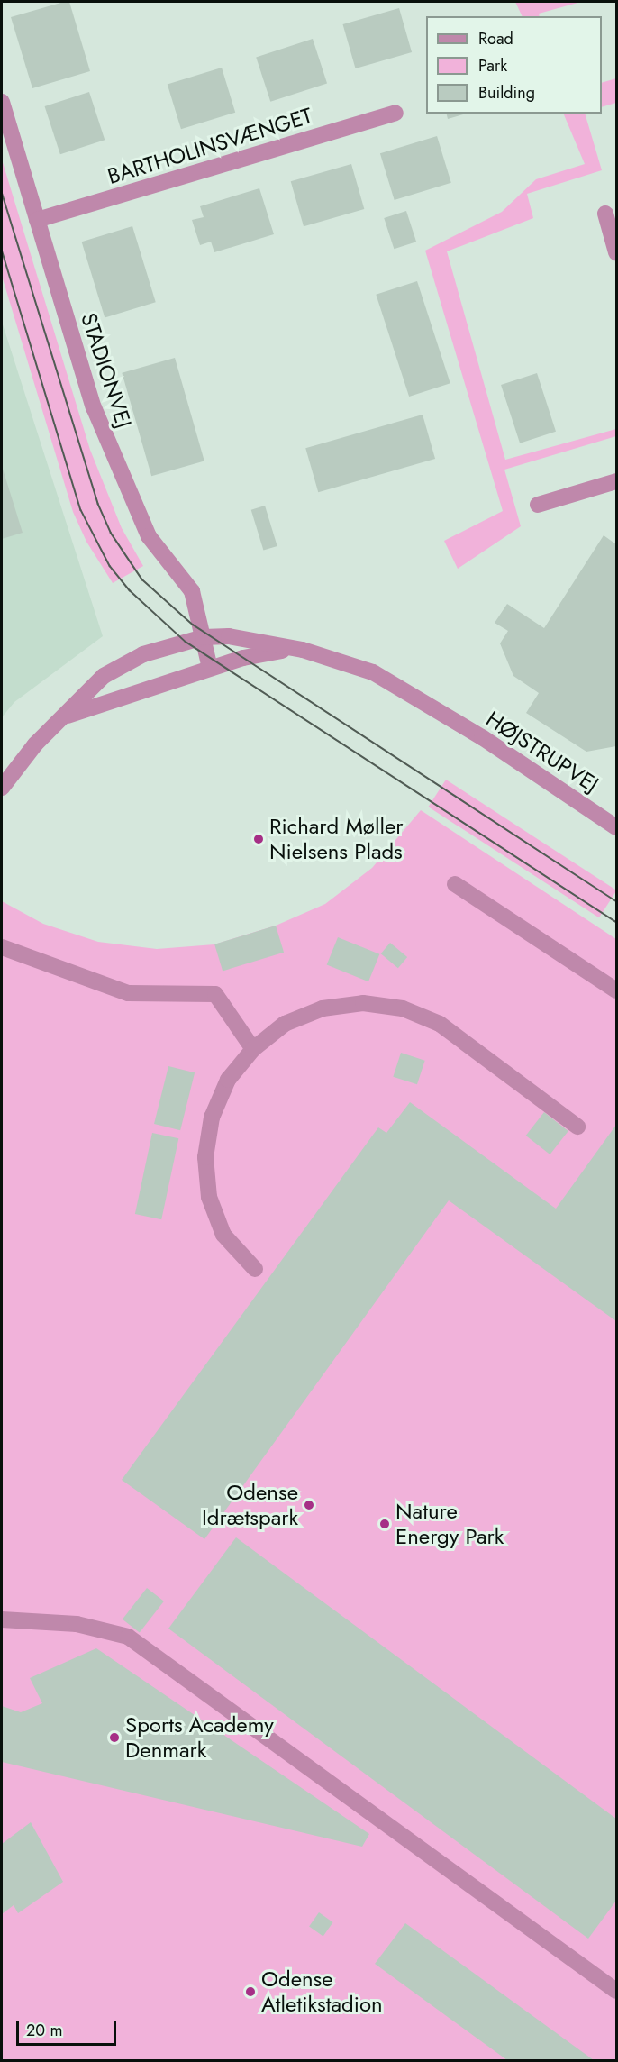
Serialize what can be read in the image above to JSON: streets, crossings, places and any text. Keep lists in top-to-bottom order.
{
  "streets": {
    "street": ["BARTHOLINSVÆNGET", "STADIONVEJ", "HØJSTRUPVEJ"]
  },
  "crossings": [
    ["BARTHOLINSVÆNGET", "STADIONVEJ"]
  ],
  "places": [
    "Richard Møller Nielsens Plads",
    "Odense Idrætspark",
    "Nature Energy Park",
    "Sports Academy Denmark",
    "Odense Atletikstadion"
  ],
  "legend": ["Road", "Park", "Building"],
  "scale_bar": "20 m"
}
